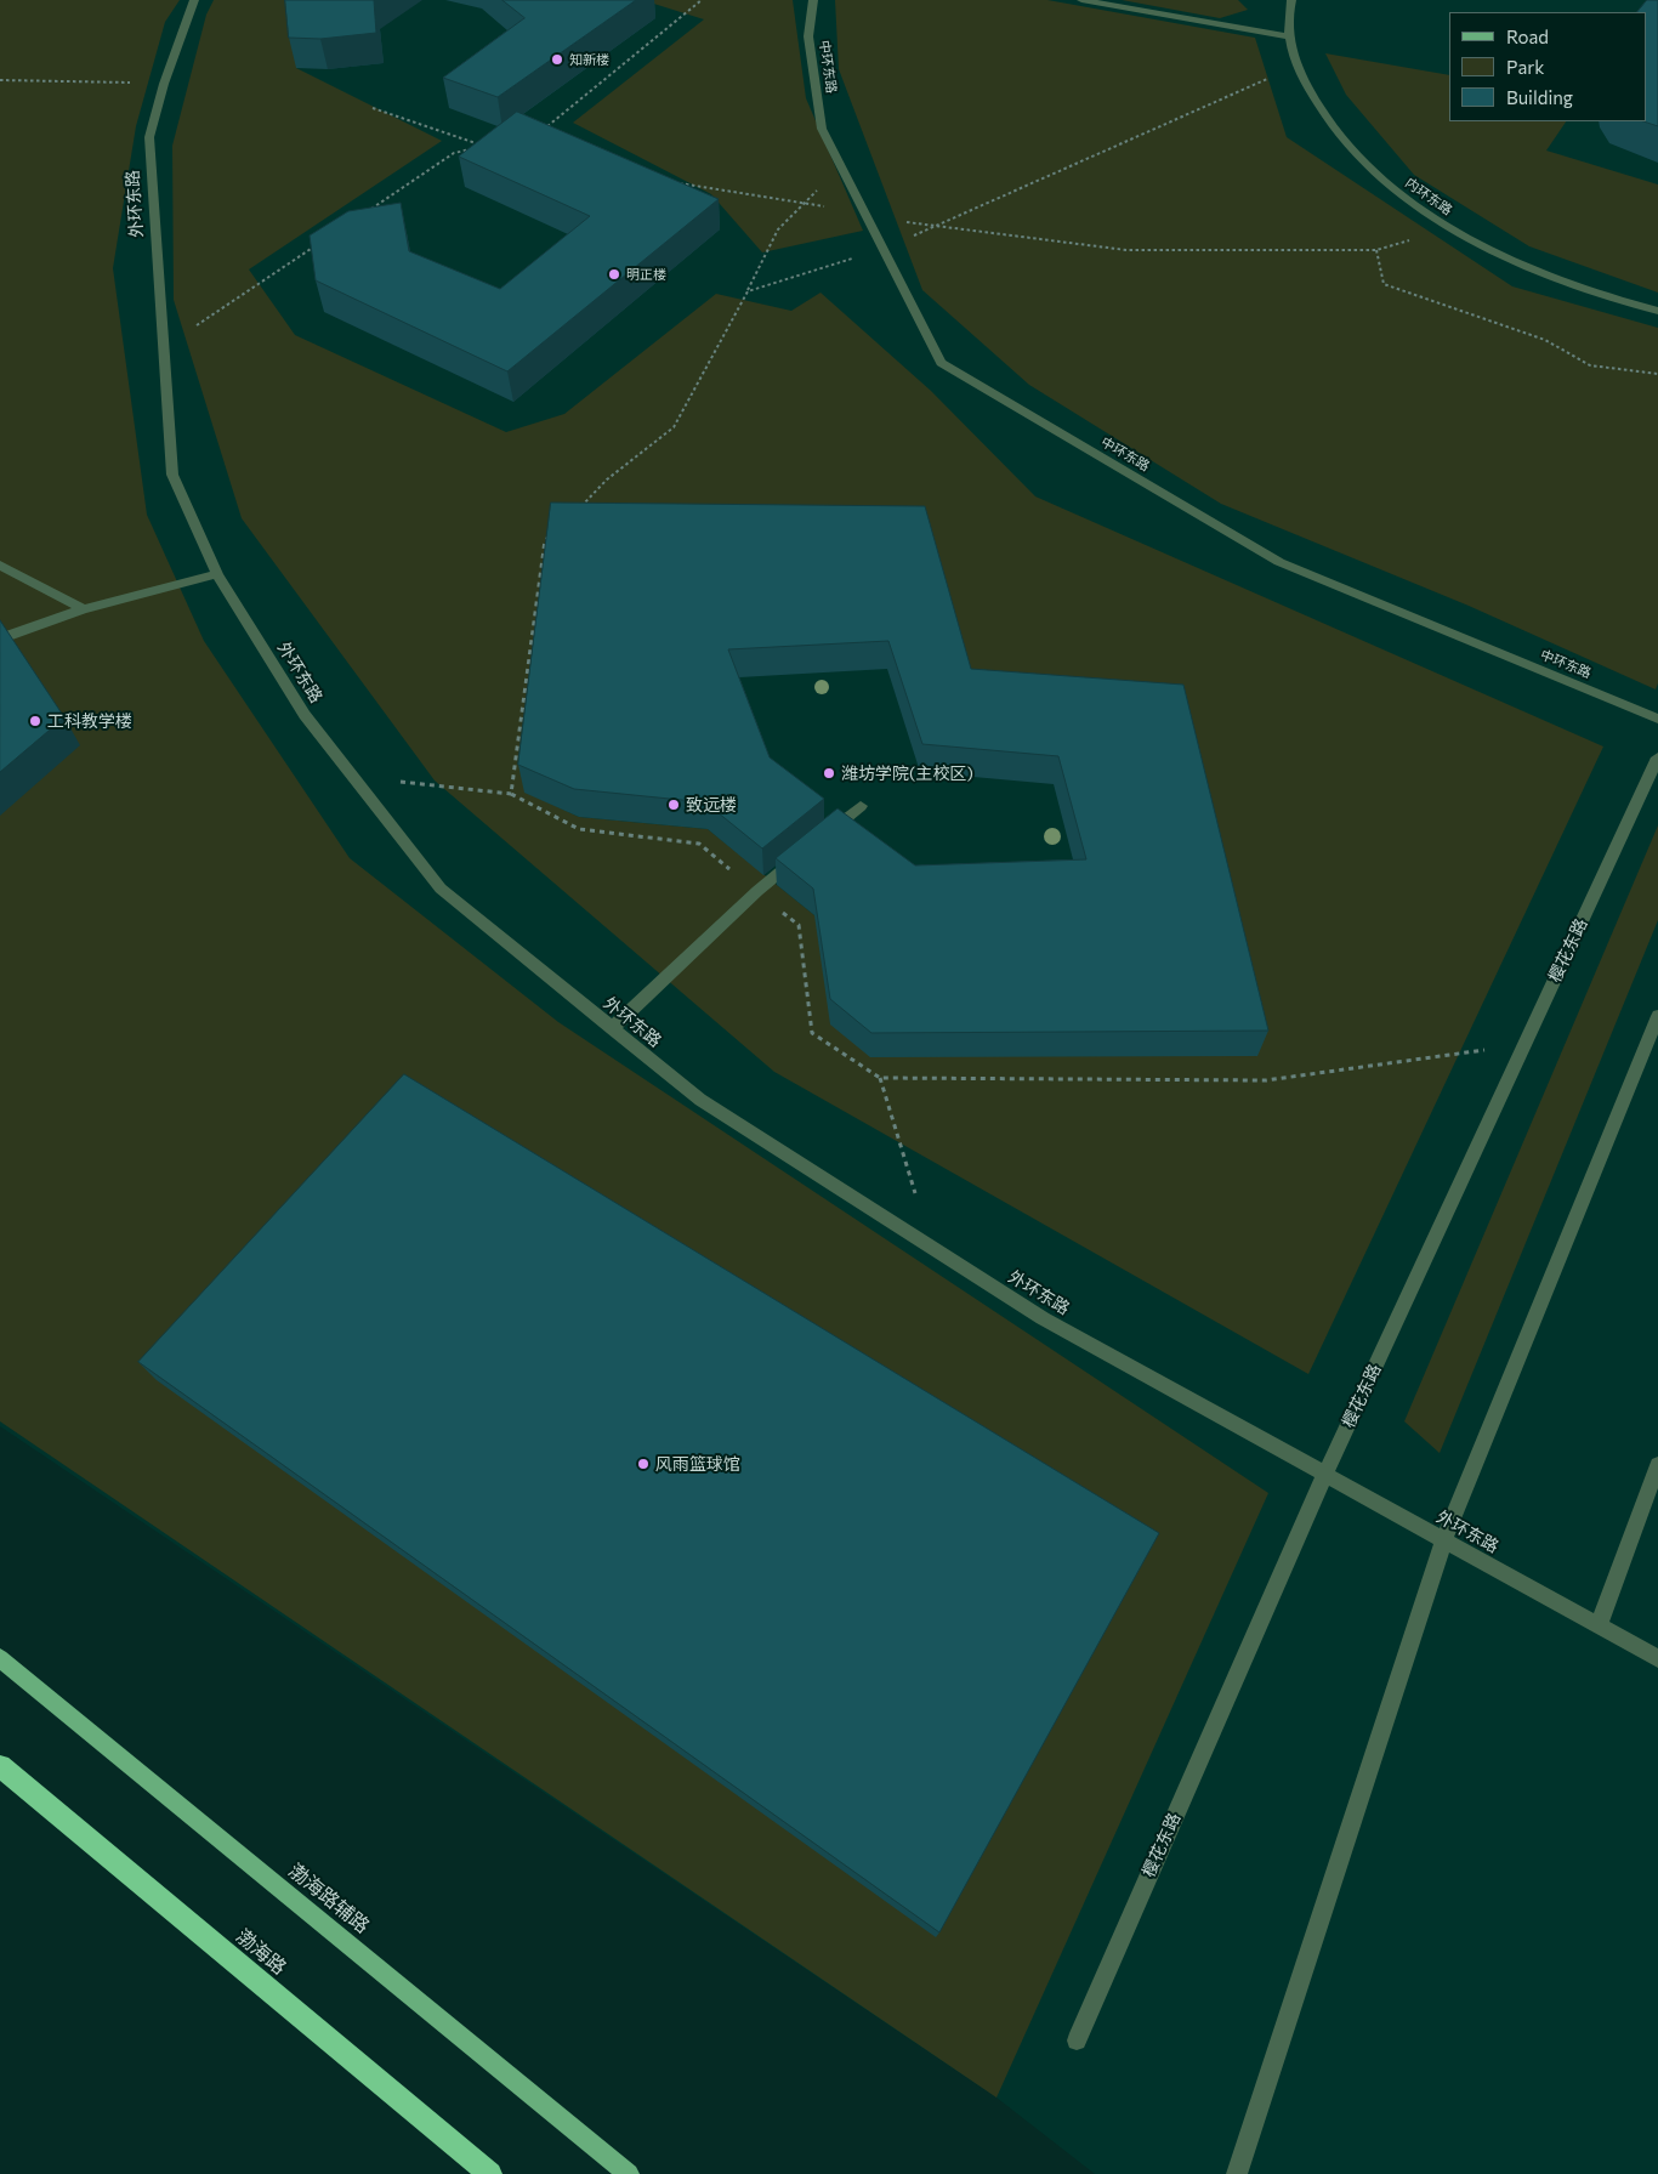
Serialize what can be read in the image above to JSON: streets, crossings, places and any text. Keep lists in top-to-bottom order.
{
  "streets": {
    "highway": ["渤海路"],
    "main road": ["渤海路辅路"],
    "street": [
      "中环东路",
      "内环东路",
      "外环东路",
      "樱花东路"
    ]
  },
  "crossings": [
    ["外环东路", "樱花东路"]
  ],
  "places": [
    "知新楼",
    "明正楼",
    "工科教学楼",
    "潍坊学院(主校区)",
    "致远楼",
    "风雨篮球馆"
  ],
  "legend": ["Road", "Park", "Building"]
}
